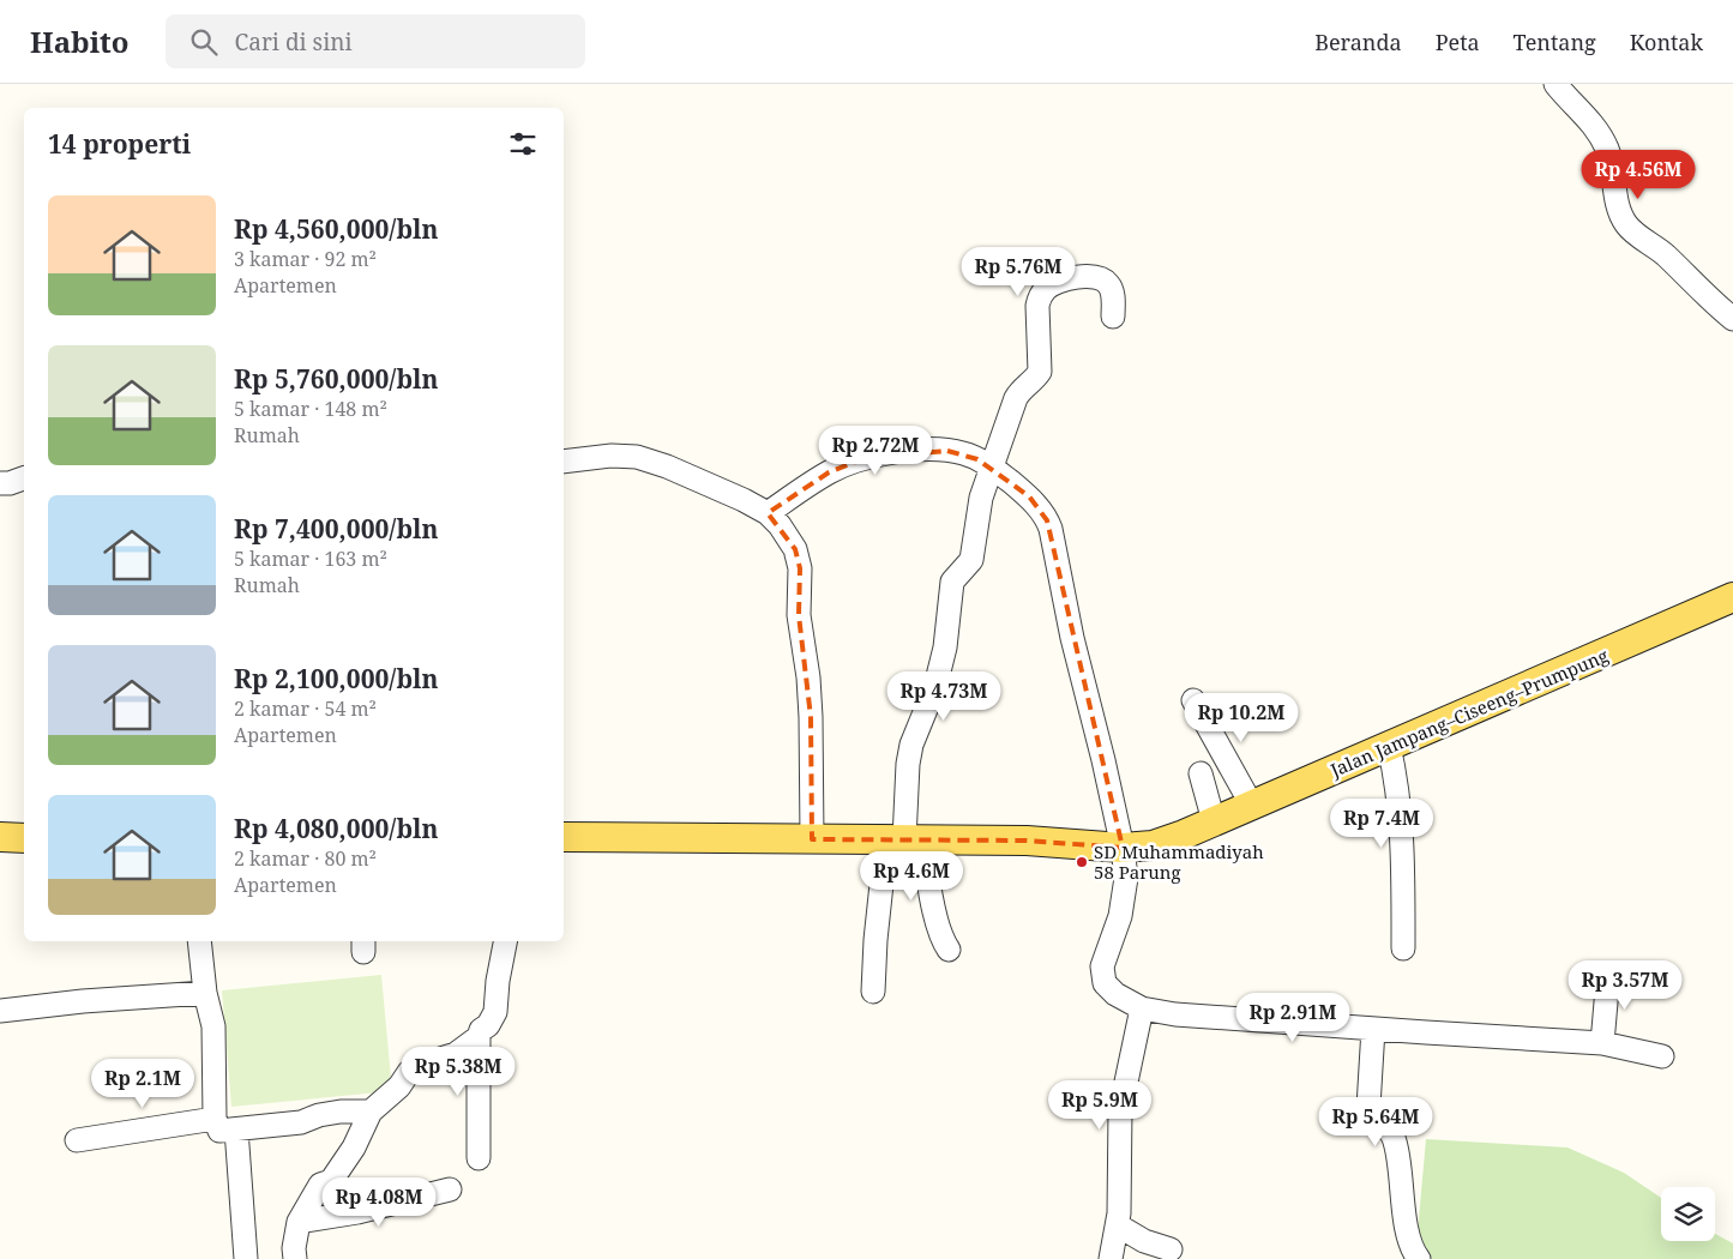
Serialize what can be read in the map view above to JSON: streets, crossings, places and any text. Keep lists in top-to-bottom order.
{
  "streets": {
    "main road": ["Jalan Jampang–Ciseeng–Prumpung"]
  },
  "places": ["SD Muhammadiyah 58 Parung"],
  "page": {
    "header": "Habito",
    "search": "Cari di sini",
    "nav": [
      "Beranda",
      "Peta",
      "Tentang",
      "Kontak"
    ],
    "heading": "14 properti",
    "price": [
      "Rp 4.56M",
      "Rp 5.76M",
      "Rp 2.72M",
      "Rp 4.73M",
      "Rp 10.2M",
      "Rp 7.4M",
      "Rp 4.6M",
      "Rp 3.57M",
      "Rp 2.91M",
      "Rp 5.38M",
      "Rp 2.1M",
      "Rp 5.9M",
      "Rp 5.64M",
      "Rp 4.08M"
    ],
    "list": [
      {
        "name": "Rp 4,560,000/bln",
        "note": "3 kamar · 92 m² · Apartemen"
      },
      {
        "name": "Rp 5,760,000/bln",
        "note": "5 kamar · 148 m² · Rumah"
      },
      {
        "name": "Rp 7,400,000/bln",
        "note": "5 kamar · 163 m² · Rumah"
      },
      {
        "name": "Rp 2,100,000/bln",
        "note": "2 kamar · 54 m² · Apartemen"
      },
      {
        "name": "Rp 4,080,000/bln",
        "note": "2 kamar · 80 m² · Apartemen"
      }
    ]
  }
}
